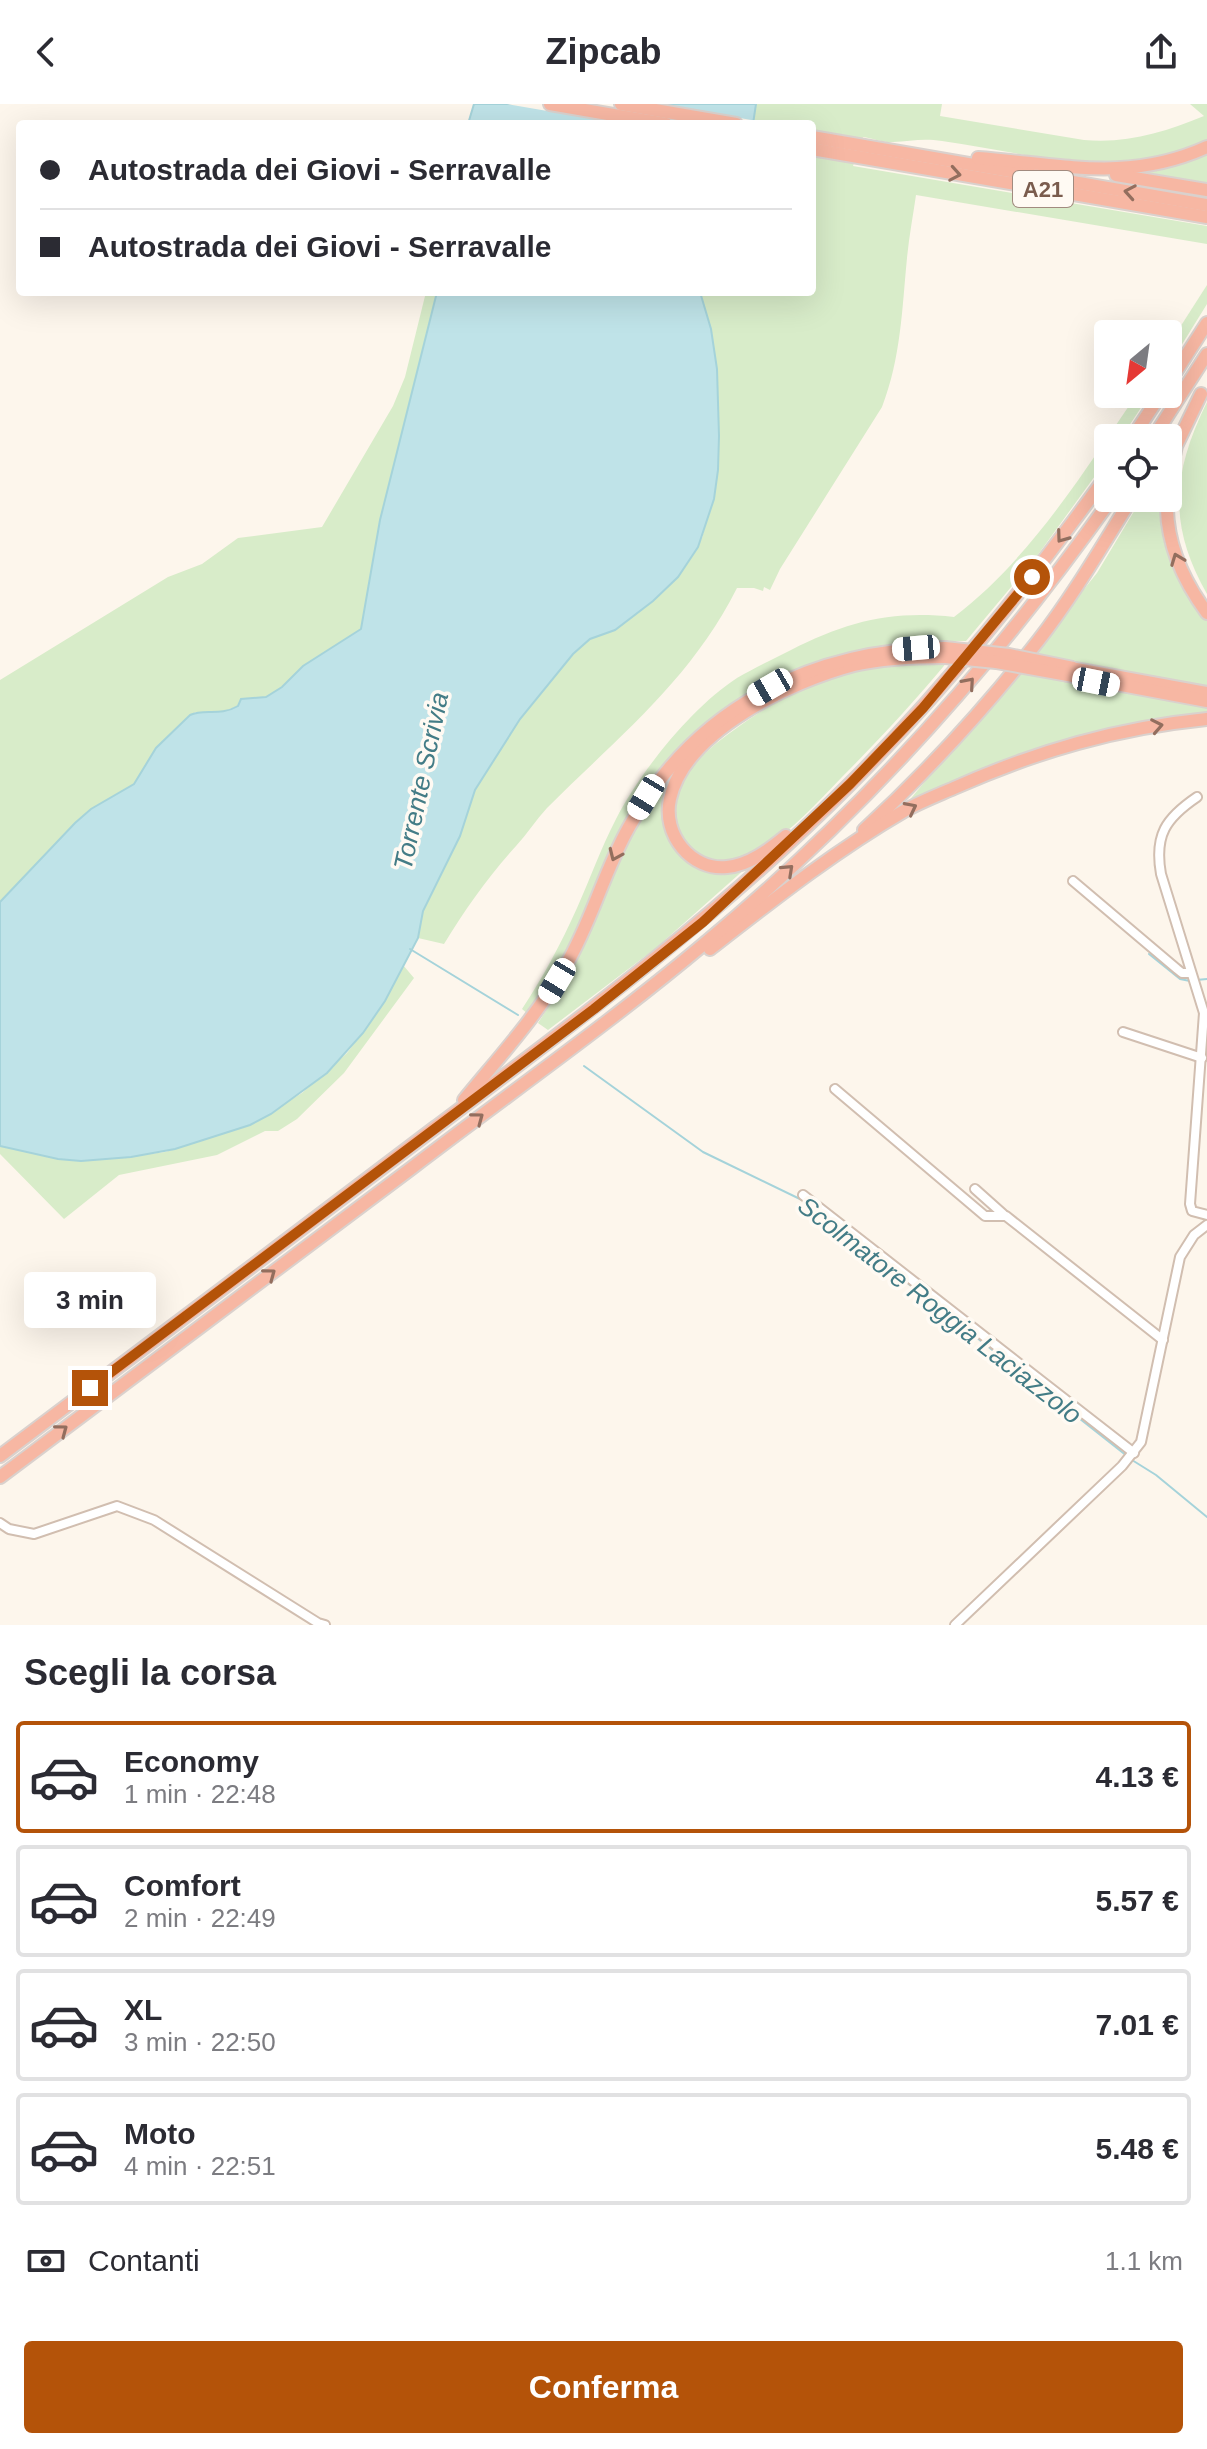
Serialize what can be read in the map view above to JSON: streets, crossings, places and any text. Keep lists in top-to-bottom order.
{
  "streets": {
    "highway": ["A21"]
  },
  "water": ["Torrente Scrivia", "Scolmatore Roggia Laciazzolo"],
  "north": "bottom left",
  "page": {
    "header": "Zipcab",
    "banner": ["Autostrada dei Giovi - Serravalle", "Autostrada dei Giovi - Serravalle"],
    "bubble": "3 min",
    "heading": "Scegli la corsa",
    "list": [
      {
        "name": "Economy",
        "note": "1 min · 22:48",
        "value": "4.13 €"
      },
      {
        "name": "Comfort",
        "note": "2 min · 22:49",
        "value": "5.57 €"
      },
      {
        "name": "XL",
        "note": "3 min · 22:50",
        "value": "7.01 €"
      },
      {
        "name": "Moto",
        "note": "4 min · 22:51",
        "value": "5.48 €"
      }
    ],
    "pay": ["Contanti", "1.1 km"],
    "buttons": "Conferma"
  }
}
